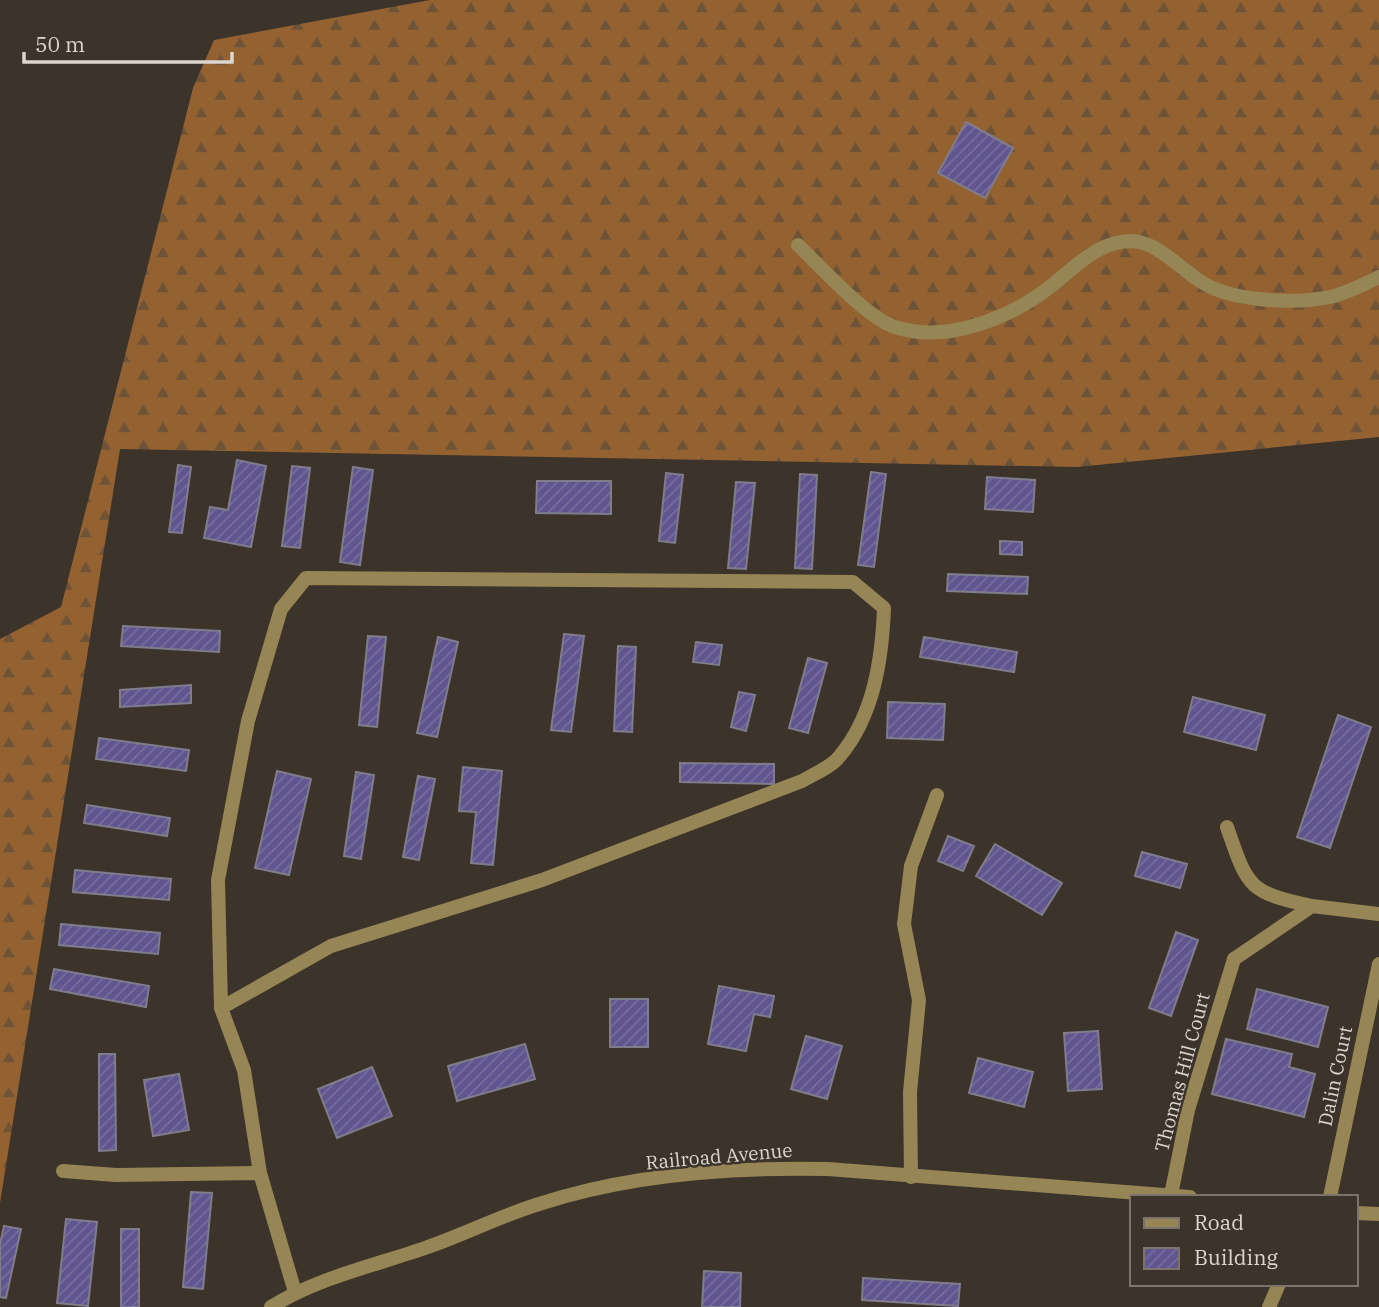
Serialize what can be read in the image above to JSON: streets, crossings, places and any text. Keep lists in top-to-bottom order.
{
  "streets": {
    "street": ["Thomas Hill Court", "Dalin Court", "Railroad Avenue"]
  },
  "crossings": [
    ["Thomas Hill Court", "Railroad Avenue"]
  ],
  "legend": ["Road", "Building"],
  "scale_bar": "50 m"
}
